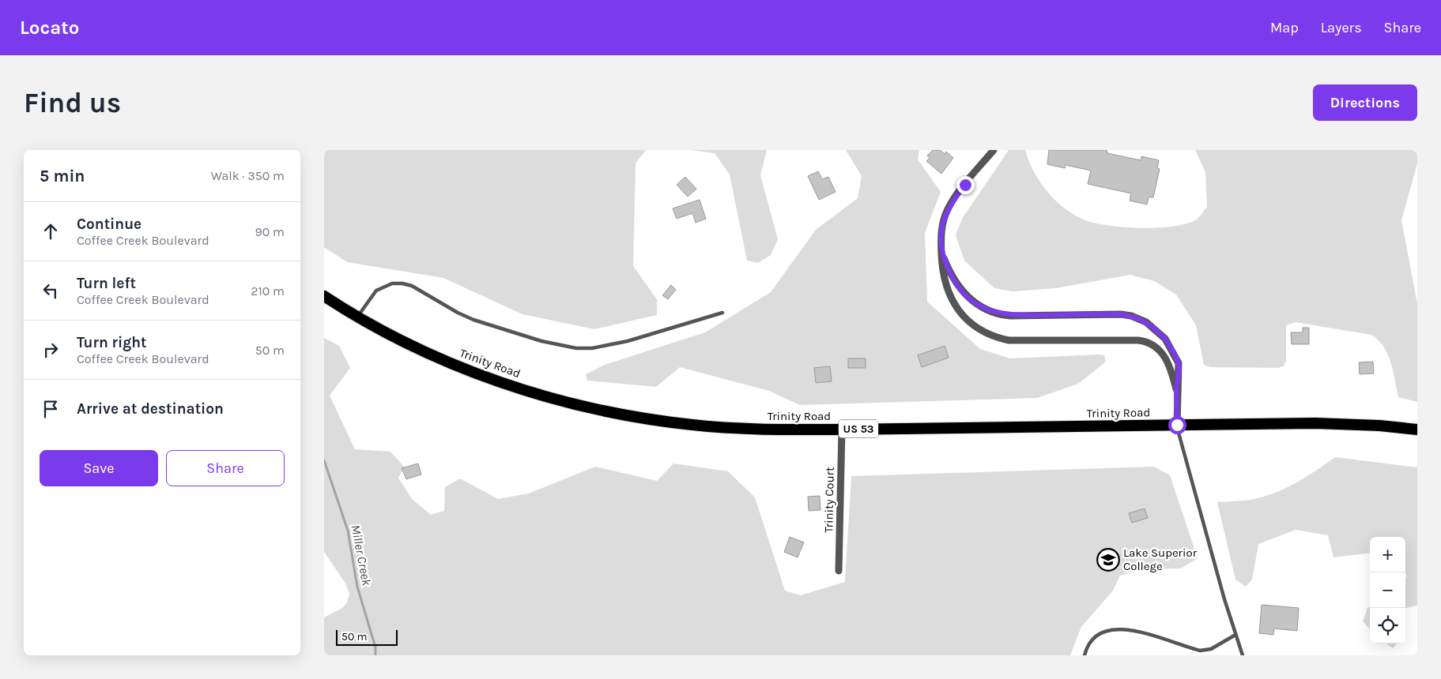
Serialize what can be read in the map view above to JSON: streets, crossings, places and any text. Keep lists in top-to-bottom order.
{
  "streets": {
    "highway": ["Trinity Road", "US 53"],
    "street": ["Trinity Court"]
  },
  "crossings": [
    ["Trinity Road", "Trinity Court"]
  ],
  "water": ["Miller Creek"],
  "places": {
    "school or university": ["Lake Superior College"]
  },
  "scale_bar": "50 m",
  "page": {
    "header": "Locato",
    "nav": ["Map", "Layers", "Share"],
    "buttons": [
      "Directions",
      ["Save", "Share"]
    ],
    "title": "Find us",
    "heading": ["5 min", "Walk · 350 m"],
    "list": [
      ["Continue", "Coffee Creek Boulevard", "90 m"],
      ["Turn left", "Coffee Creek Boulevard", "210 m"],
      ["Turn right", "Coffee Creek Boulevard", "50 m"],
      "Arrive at destination"
    ],
    "map_buttons": ["+", "−"],
    "scale": "50 m"
  }
}
